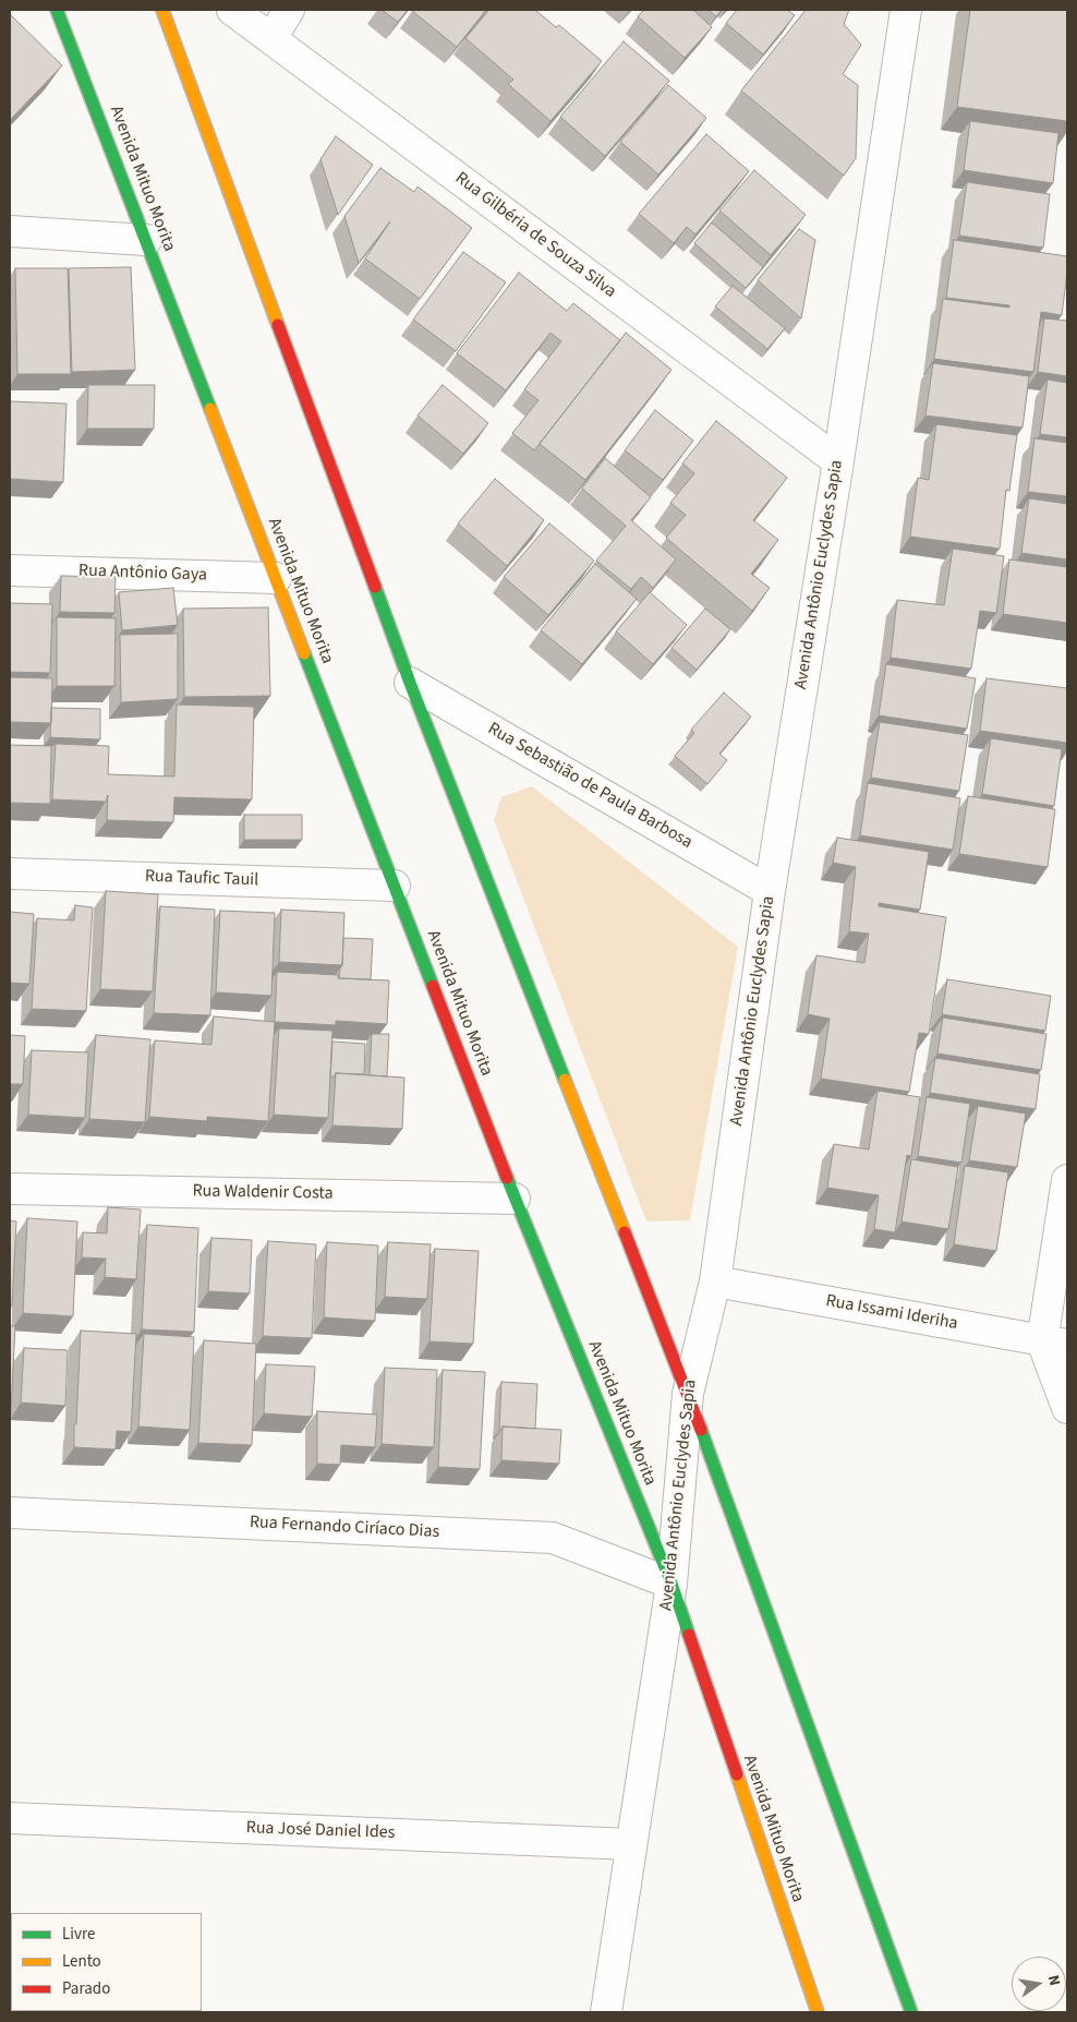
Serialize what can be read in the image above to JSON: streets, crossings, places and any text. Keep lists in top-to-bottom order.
{
  "streets": {
    "street": [
      "Avenida Mituo Morita",
      "Rua Gilbéria de Souza Silva",
      "Rua Antônio Gaya",
      "Avenida Antônio Euclydes Sapia",
      "Rua Sebastião de Paula Barbosa",
      "Rua Taufic Tauil",
      "Rua Waldenir Costa",
      "Rua Issami Ideriha",
      "Rua Fernando Ciríaco Dias",
      "Rua José Daniel Ides"
    ]
  },
  "crossings": [
    ["Avenida Mituo Morita", "Rua Antônio Gaya"],
    ["Avenida Mituo Morita", "Avenida Antônio Euclydes Sapia"],
    ["Avenida Mituo Morita", "Rua Taufic Tauil"],
    ["Avenida Mituo Morita", "Rua Waldenir Costa"],
    ["Avenida Mituo Morita", "Rua Fernando Ciríaco Dias"],
    ["Rua Gilbéria de Souza Silva", "Avenida Antônio Euclydes Sapia"],
    ["Avenida Antônio Euclydes Sapia", "Rua Sebastião de Paula Barbosa"],
    ["Avenida Antônio Euclydes Sapia", "Rua Issami Ideriha"],
    ["Avenida Antônio Euclydes Sapia", "Rua Fernando Ciríaco Dias"],
    ["Avenida Antônio Euclydes Sapia", "Rua José Daniel Ides"]
  ],
  "legend": ["Livre", "Lento", "Parado"],
  "north": "right"
}
